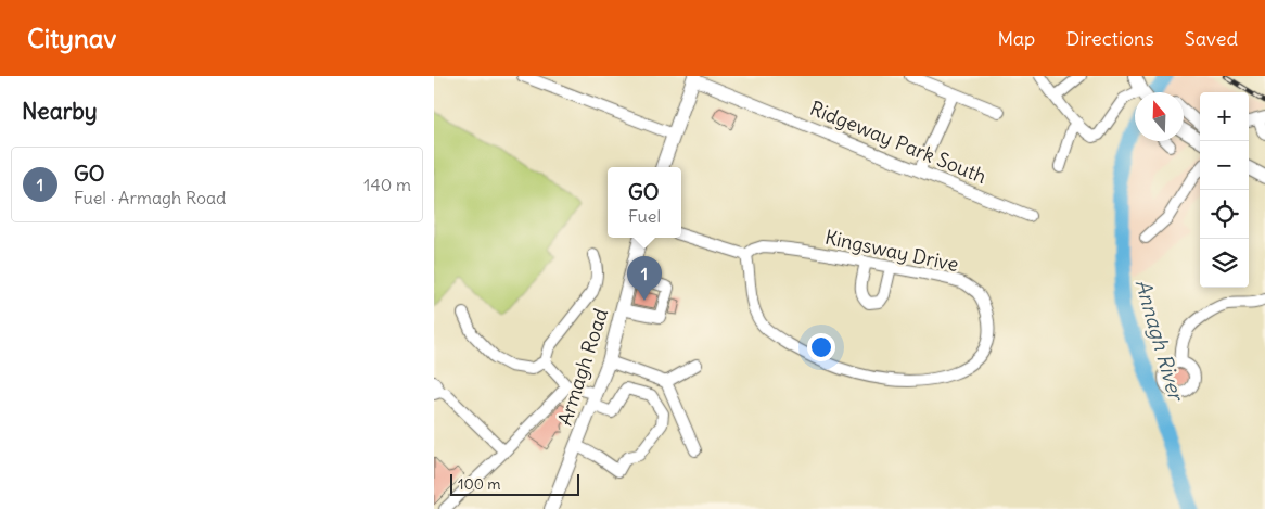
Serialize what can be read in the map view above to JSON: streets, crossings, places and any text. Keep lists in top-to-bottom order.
{
  "streets": {
    "main road": ["Armagh Road"],
    "street": ["Ridgeway Park South", "Kingsway Drive"]
  },
  "water": ["Annagh River"],
  "scale_bar": "100 m",
  "north": "top",
  "page": {
    "header": "Citynav",
    "nav": ["Map", "Directions", "Saved"],
    "heading": "Nearby",
    "map_buttons": ["+", "−"],
    "list": [
      {
        "mark": "1",
        "name": "GO",
        "note": "Fuel · Armagh Road",
        "value": "140 m"
      }
    ],
    "popup": ["GO", "Fuel"],
    "pins": "1",
    "scale": "100 m"
  }
}
